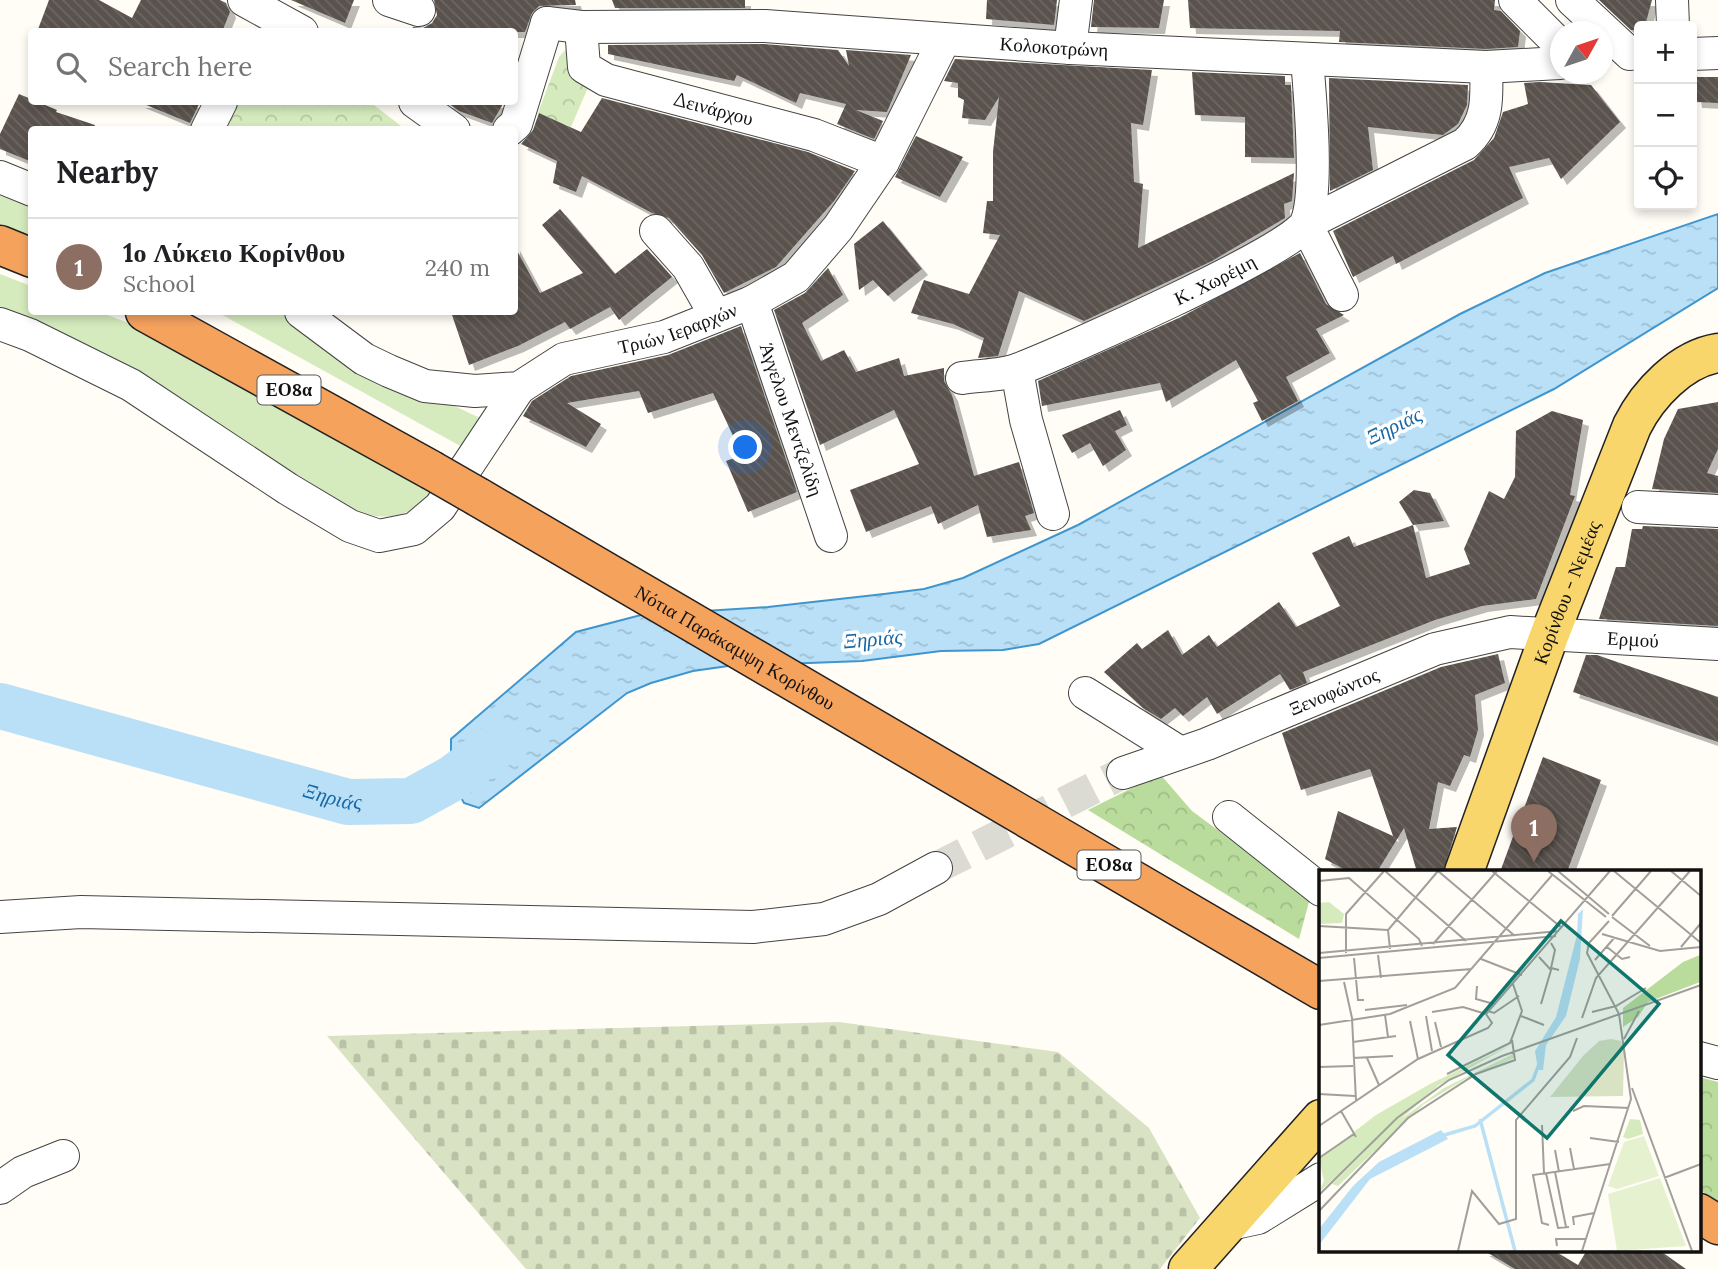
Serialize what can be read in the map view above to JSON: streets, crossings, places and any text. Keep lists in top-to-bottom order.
{
  "streets": {
    "highway": ["ΕΟ8α", "Νότια Παράκαμψη Κορίνθου"],
    "main road": ["Κορίνθου - Νεμέας"],
    "street": [
      "Κολοκοτρώνη",
      "Δεινάρχου",
      "Κ. Χωρέμη",
      "Τριών Ιεραρχών",
      "Άγγελου Μεντζελίδη",
      "Ερμού",
      "Ξενοφώντος"
    ]
  },
  "crossings": [
    ["Κολοκοτρώνη", "Δεινάρχου"],
    ["Κολοκοτρώνη", "Κ. Χωρέμη"],
    ["Κολοκοτρώνη", "Τριών Ιεραρχών"],
    ["Δεινάρχου", "Τριών Ιεραρχών"],
    ["Τριών Ιεραρχών", "Άγγελου Μεντζελίδη"],
    ["Κορίνθου - Νεμέας", "Ερμού"],
    ["Κορίνθου - Νεμέας", "Ξενοφώντος"],
    ["Ερμού", "Ξενοφώντος"]
  ],
  "water": ["Ξηριάς"],
  "north": "top right",
  "page": {
    "map_buttons": ["+", "−"],
    "search": "Search here",
    "heading": "Nearby",
    "list": [
      {
        "mark": "1",
        "name": "1ο Λύκειο Κορίνθου",
        "note": "School",
        "value": "240 m"
      }
    ],
    "pins": "1"
  }
}
